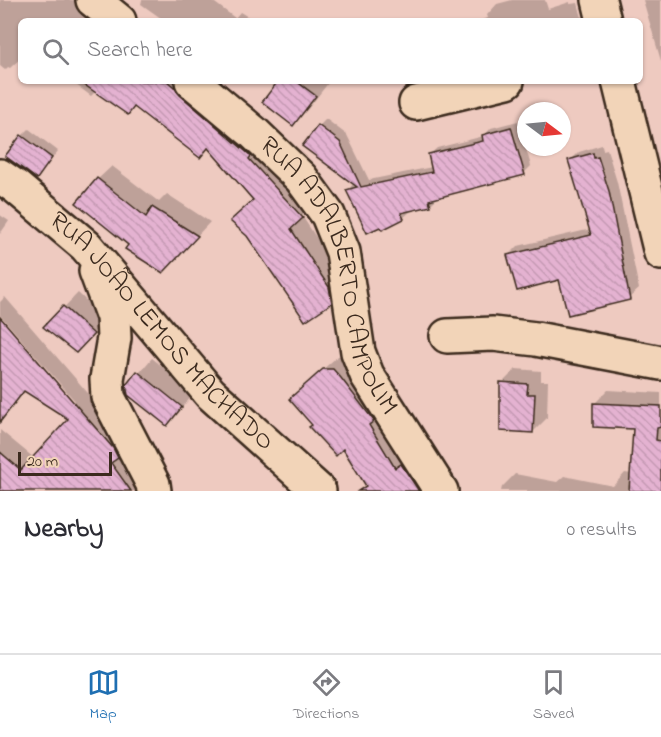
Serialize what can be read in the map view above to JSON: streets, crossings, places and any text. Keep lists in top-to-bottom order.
{
  "streets": {
    "street": ["RUA ADALBERTO CAMPOLIM", "RUA JOÃO LEMOS MACHADO"]
  },
  "scale_bar": "20 m",
  "north": "right",
  "page": {
    "search": "Search here",
    "scale": "20 m",
    "heading": ["Nearby", "0 results"],
    "nav": ["Map", "Directions", "Saved"]
  }
}
